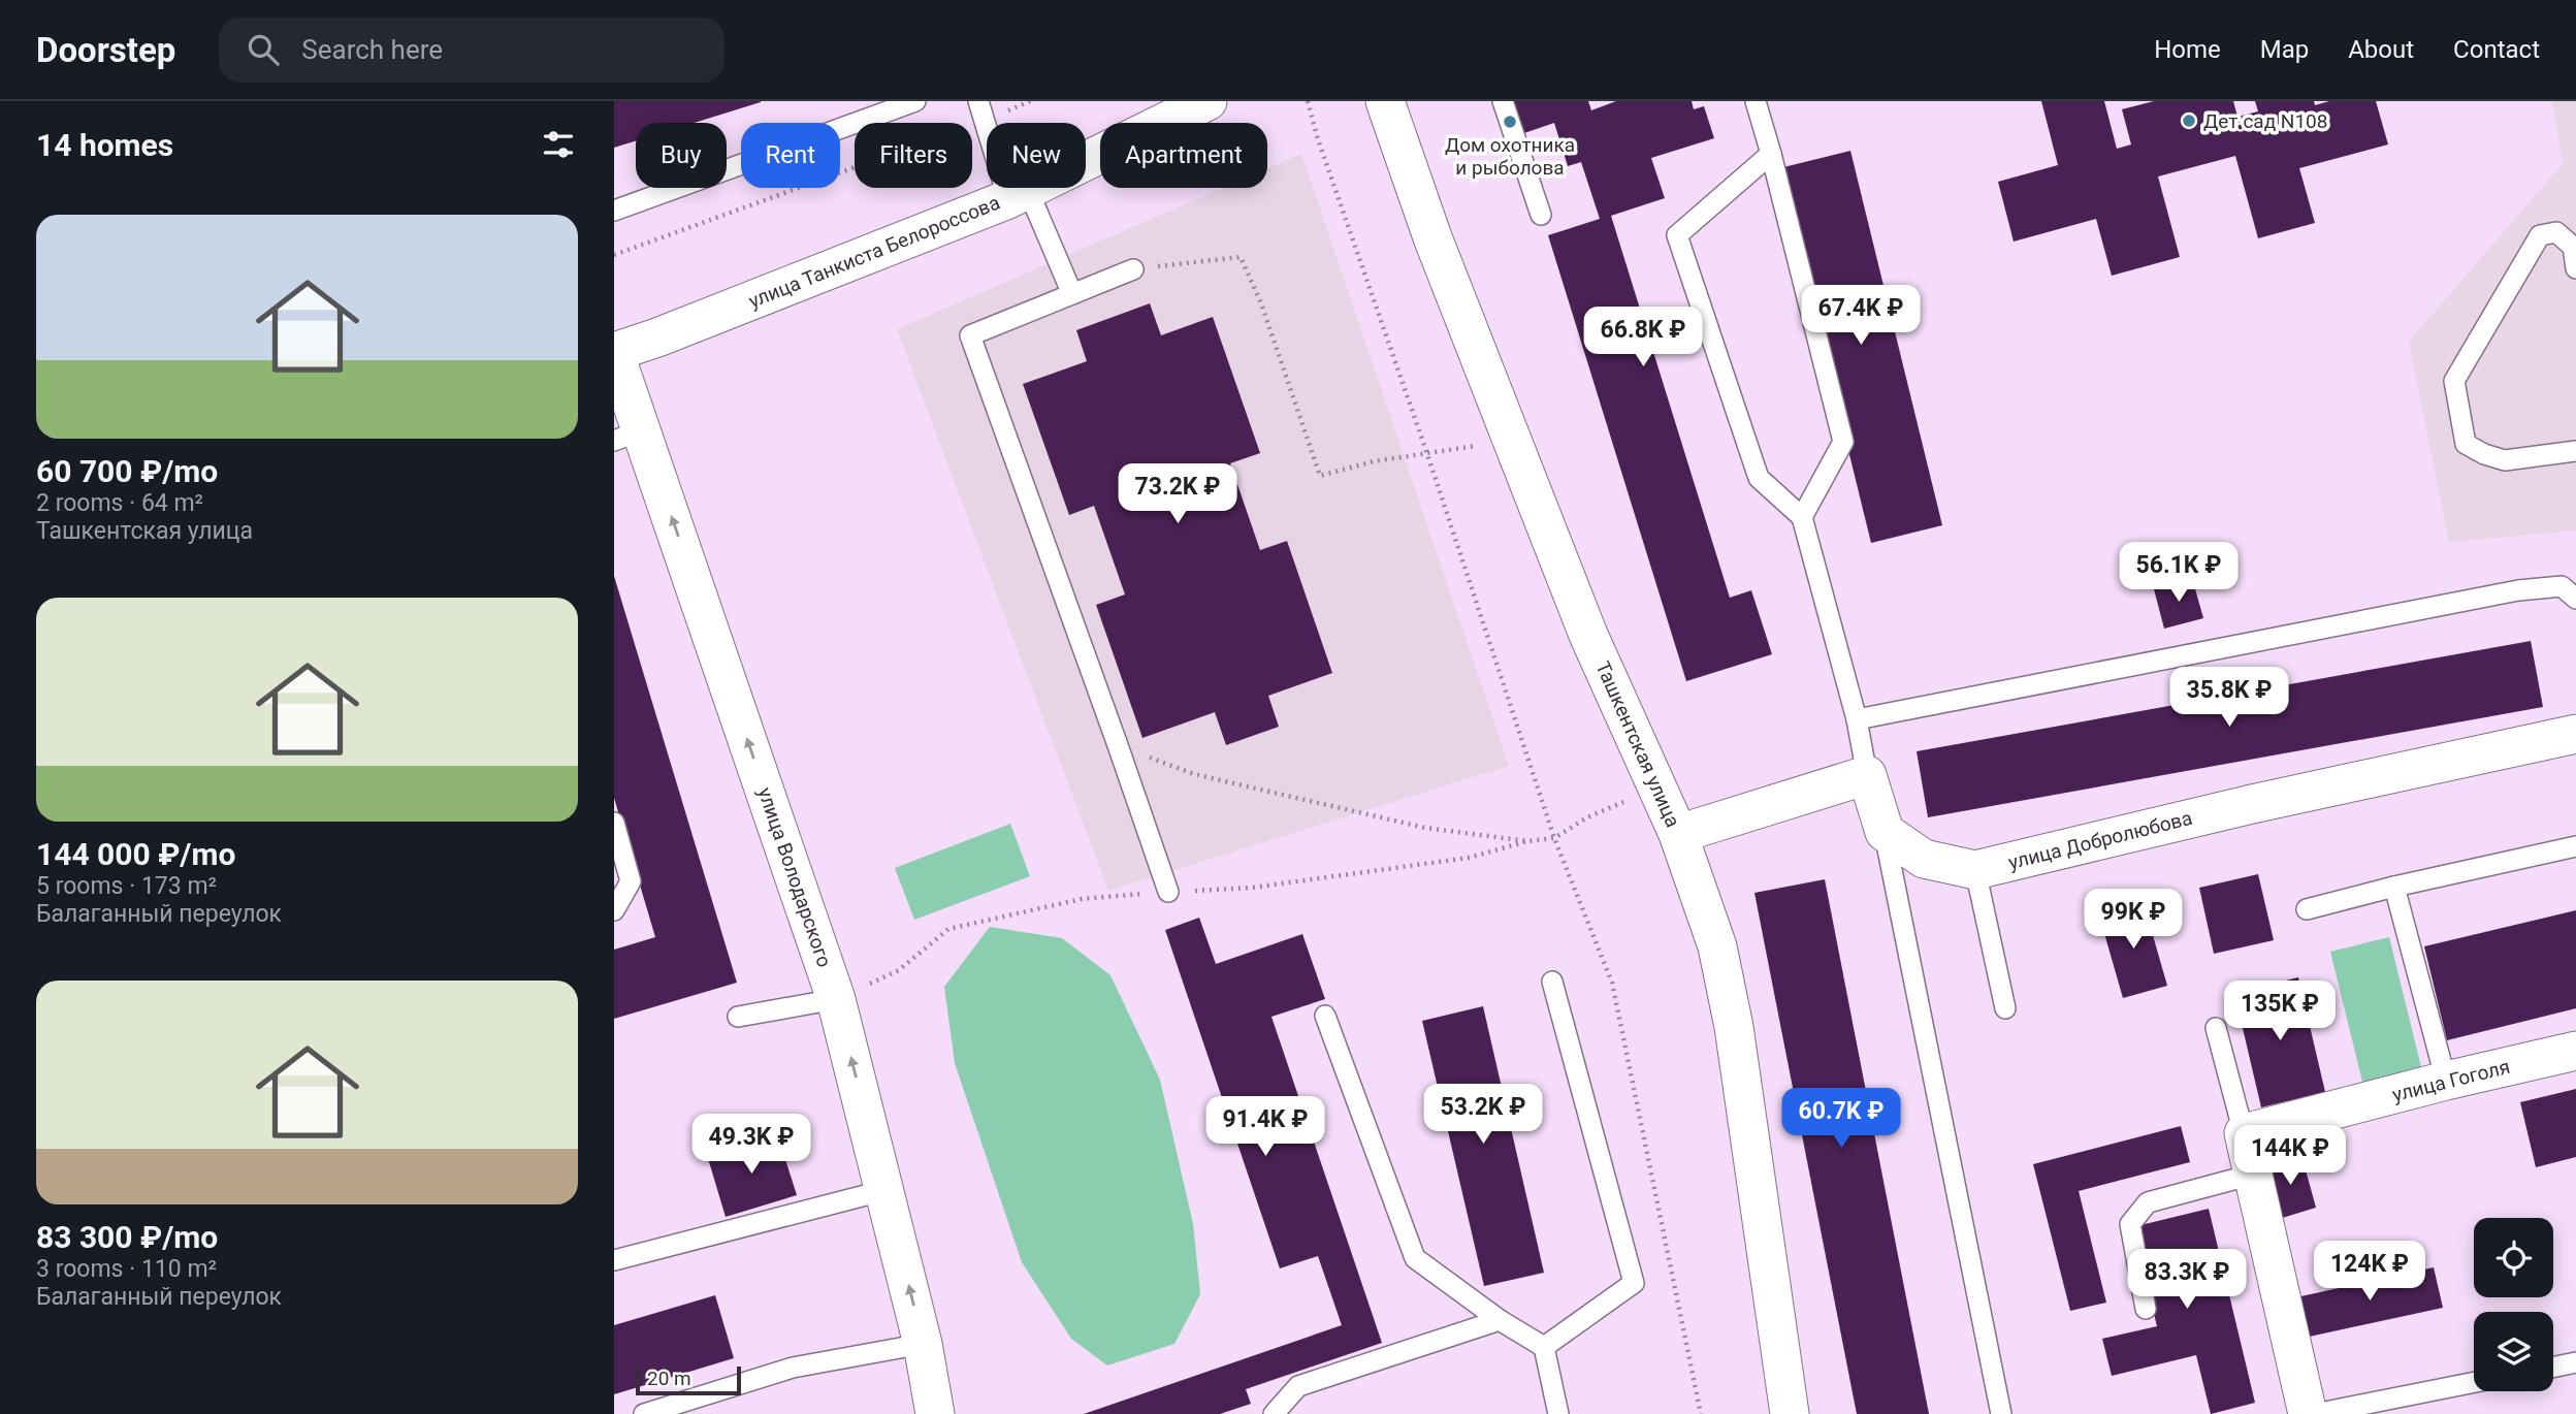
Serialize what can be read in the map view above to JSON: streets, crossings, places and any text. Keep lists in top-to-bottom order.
{
  "streets": {
    "street": [
      "улица Танкиста Белороссова",
      "Ташкентская улица",
      "улица Добролюбова",
      "улица Володарского",
      "улица Гоголя"
    ]
  },
  "crossings": [
    ["улица Танкиста Белороссова", "улица Володарского"]
  ],
  "one_way": ["улица Володарского"],
  "places": ["Дет.сад N108", "Дом охотника и рыболова"],
  "scale_bar": "20 m",
  "page": {
    "header": "Doorstep",
    "search": "Search here",
    "nav": [
      "Home",
      "Map",
      "About",
      "Contact"
    ],
    "heading": "14 homes",
    "chip": [
      "Buy",
      "Rent",
      "Filters",
      "New",
      "Apartment"
    ],
    "list": [
      {
        "name": "60 700 ₽/mo",
        "note": "2 rooms · 64 m² · Ташкентская улица"
      },
      {
        "name": "144 000 ₽/mo",
        "note": "5 rooms · 173 m² · Балаганный переулок"
      },
      {
        "name": "83 300 ₽/mo",
        "note": "3 rooms · 110 m² · Балаганный переулок"
      }
    ],
    "price": [
      "67.4K ₽",
      "66.8K ₽",
      "73.2K ₽",
      "56.1K ₽",
      "35.8K ₽",
      "99K ₽",
      "135K ₽",
      "53.2K ₽",
      "60.7K ₽",
      "91.4K ₽",
      "49.3K ₽",
      "144K ₽",
      "124K ₽",
      "83.3K ₽"
    ],
    "scale": "20 m"
  }
}
